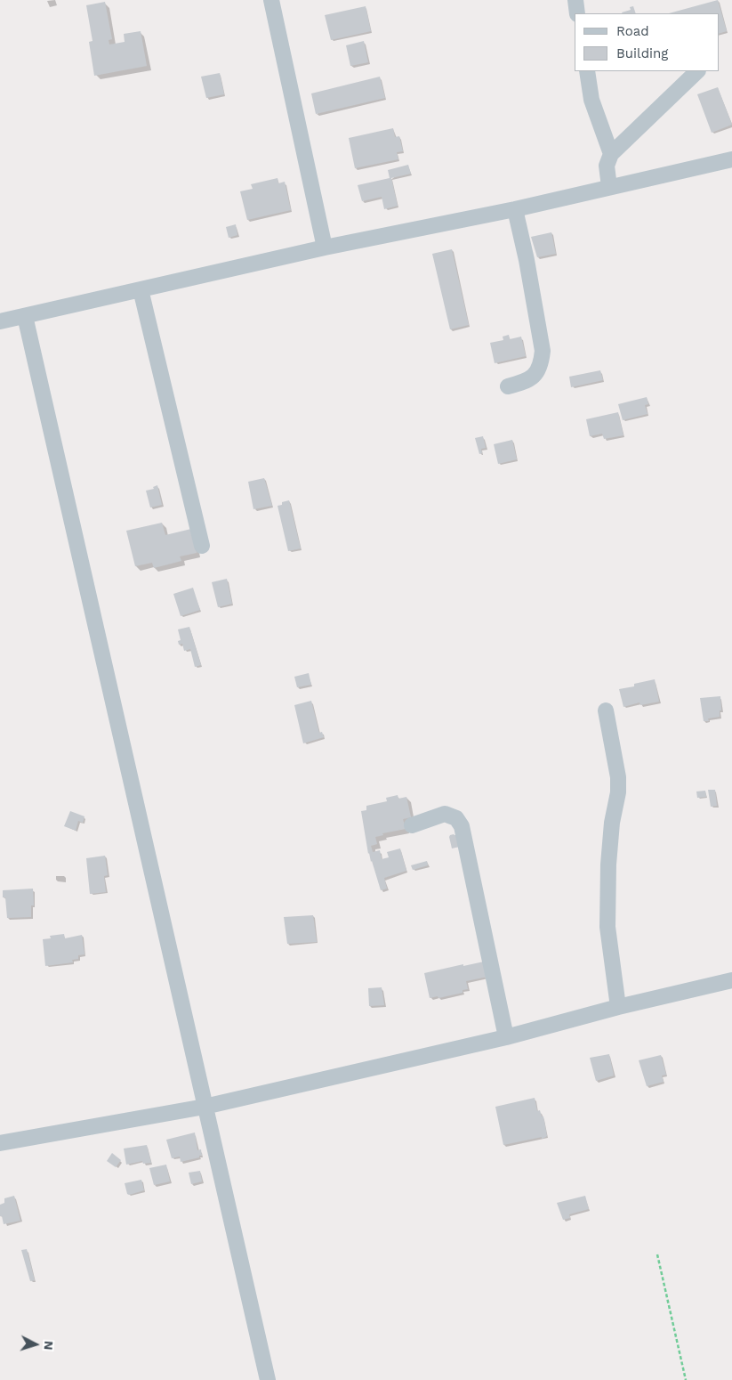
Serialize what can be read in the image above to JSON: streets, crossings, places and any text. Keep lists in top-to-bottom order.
{
  "legend": ["Road", "Building"],
  "north": "right"
}
